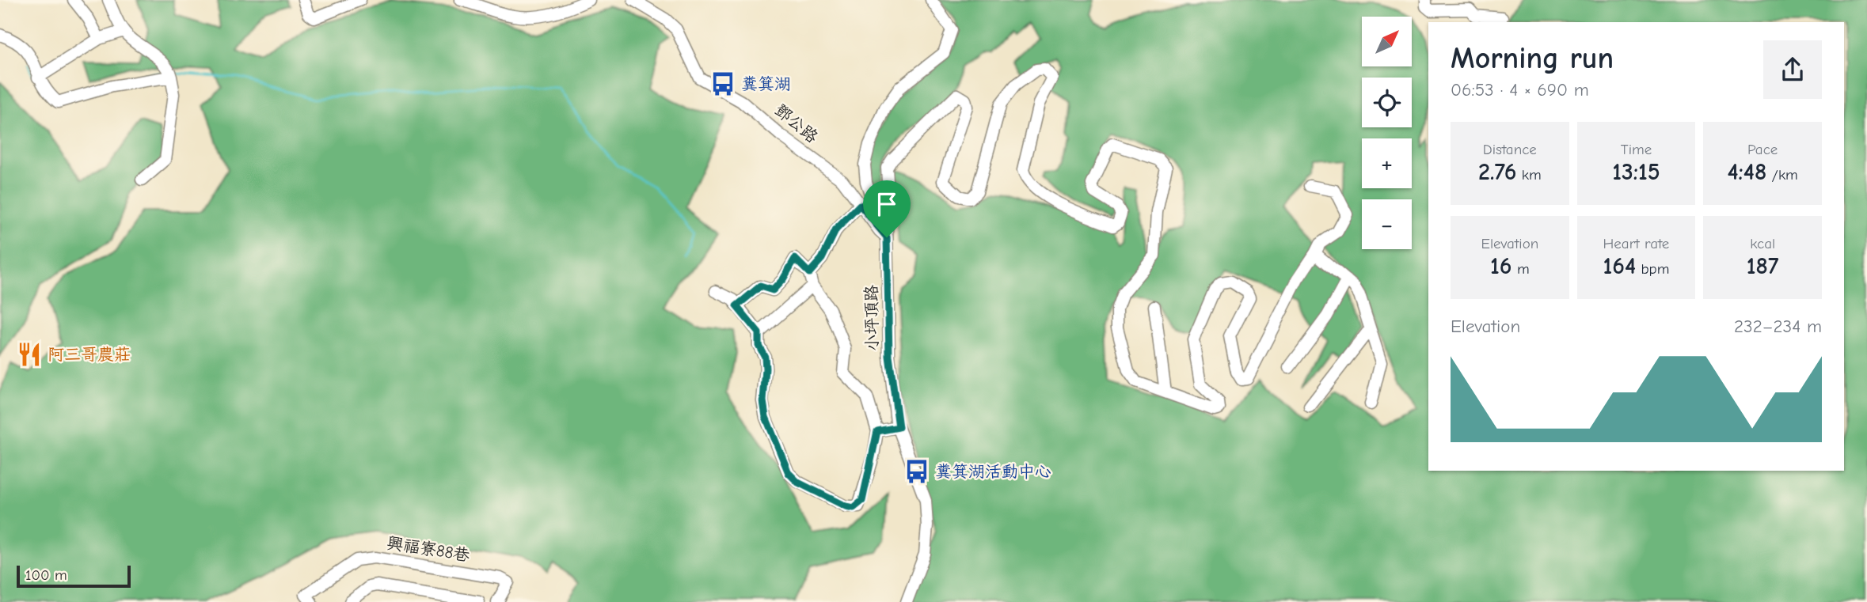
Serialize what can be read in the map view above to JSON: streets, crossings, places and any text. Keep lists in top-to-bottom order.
{
  "streets": {
    "street": ["鄧公路", "小坪頂路", "興福寮88巷"]
  },
  "crossings": [
    ["鄧公路", "小坪頂路"]
  ],
  "places": {
    "bus stop": ["糞箕湖", "糞箕湖活動中心"],
    "restaurant": ["阿三哥農莊"]
  },
  "scale_bar": "100 m",
  "north": "top right",
  "page": {
    "map_buttons": ["+", "−"],
    "heading": ["Morning run", "06:53 · 4 × 690 m"],
    "stats": [
      ["Distance", "2.76 km"],
      ["Time", "13:15"],
      ["Pace", "4:48 /km"],
      ["Elevation", "16 m"],
      ["Heart rate", "164 bpm"],
      ["kcal", "187"]
    ],
    "chart": ["Elevation", "232–234 m"],
    "scale": "100 m"
  }
}
